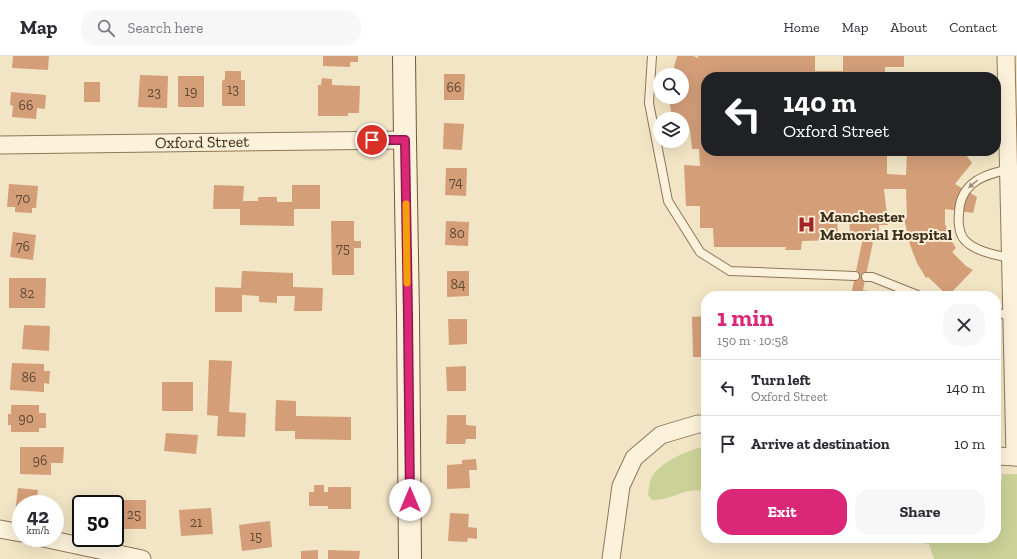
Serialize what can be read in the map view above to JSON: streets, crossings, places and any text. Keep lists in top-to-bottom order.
{
  "streets": {
    "street": ["Oxford Street"]
  },
  "places": {
    "hospital": ["Manchester Memorial Hospital"]
  },
  "house_numbers": [
    "66",
    "13",
    "19",
    "23",
    "66",
    "74",
    "70",
    "80",
    "76",
    "75",
    "84",
    "82",
    "86",
    "90",
    "96",
    "25",
    "21",
    "15"
  ],
  "page": {
    "header": "Map",
    "search": "Search here",
    "nav": [
      "Home",
      "Map",
      "About",
      "Contact"
    ],
    "turn": ["140 m", "Oxford Street"],
    "heading": ["1 min", "150 m · 10:58"],
    "list": [
      {
        "name": "Turn left",
        "note": "Oxford Street",
        "value": "140 m"
      },
      {
        "name": "Arrive at destination",
        "value": "10 m"
      }
    ],
    "buttons": ["Exit", "Share"],
    "speed": "42 km/h",
    "limit": "50"
  }
}
